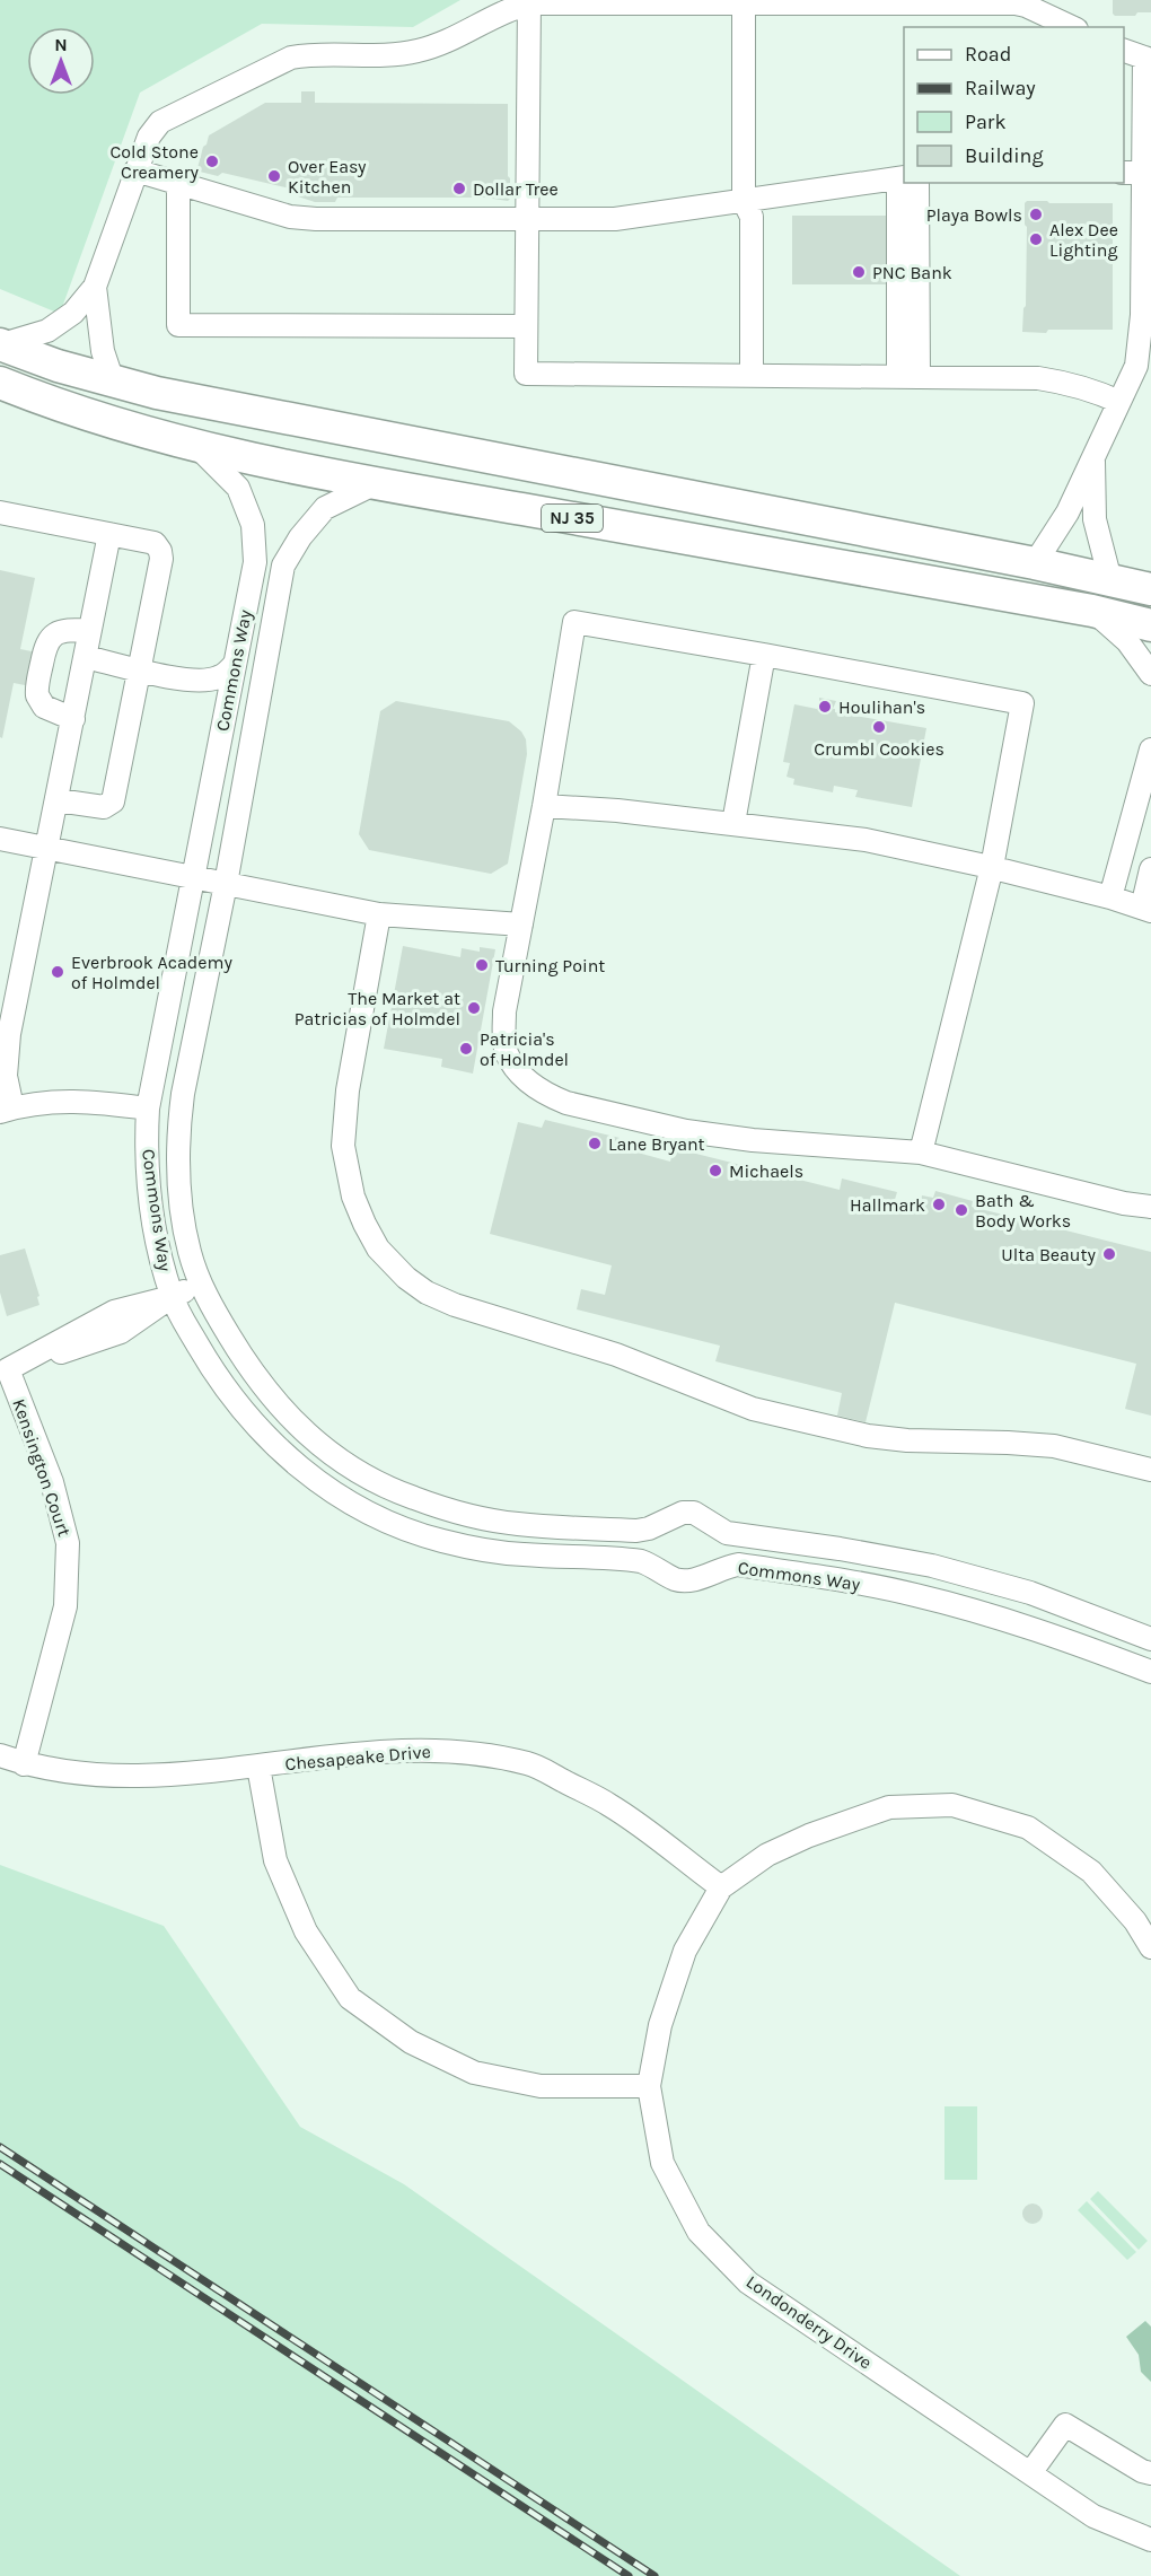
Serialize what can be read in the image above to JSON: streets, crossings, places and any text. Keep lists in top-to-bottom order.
{
  "streets": {
    "highway": ["NJ 35"],
    "street": [
      "Commons Way",
      "Kensington Court",
      "Chesapeake Drive",
      "Londonderry Drive"
    ]
  },
  "crossings": [
    ["NJ 35", "Commons Way"],
    ["Kensington Court", "Chesapeake Drive"],
    ["Chesapeake Drive", "Londonderry Drive"]
  ],
  "places": [
    "Cold Stone Creamery",
    "Over Easy Kitchen",
    "Dollar Tree",
    "Playa Bowls",
    "Alex Dee Lighting",
    "PNC Bank",
    "Houlihan's",
    "Crumbl Cookies",
    "Turning Point",
    "Everbrook Academy of Holmdel",
    "The Market at Patricias of Holmdel",
    "Patricia's of Holmdel",
    "Lane Bryant",
    "Michaels",
    "Hallmark",
    "Bath & Body Works",
    "Ulta Beauty"
  ],
  "legend": [
    "Road",
    "Railway",
    "Park",
    "Building"
  ],
  "north": "top"
}
